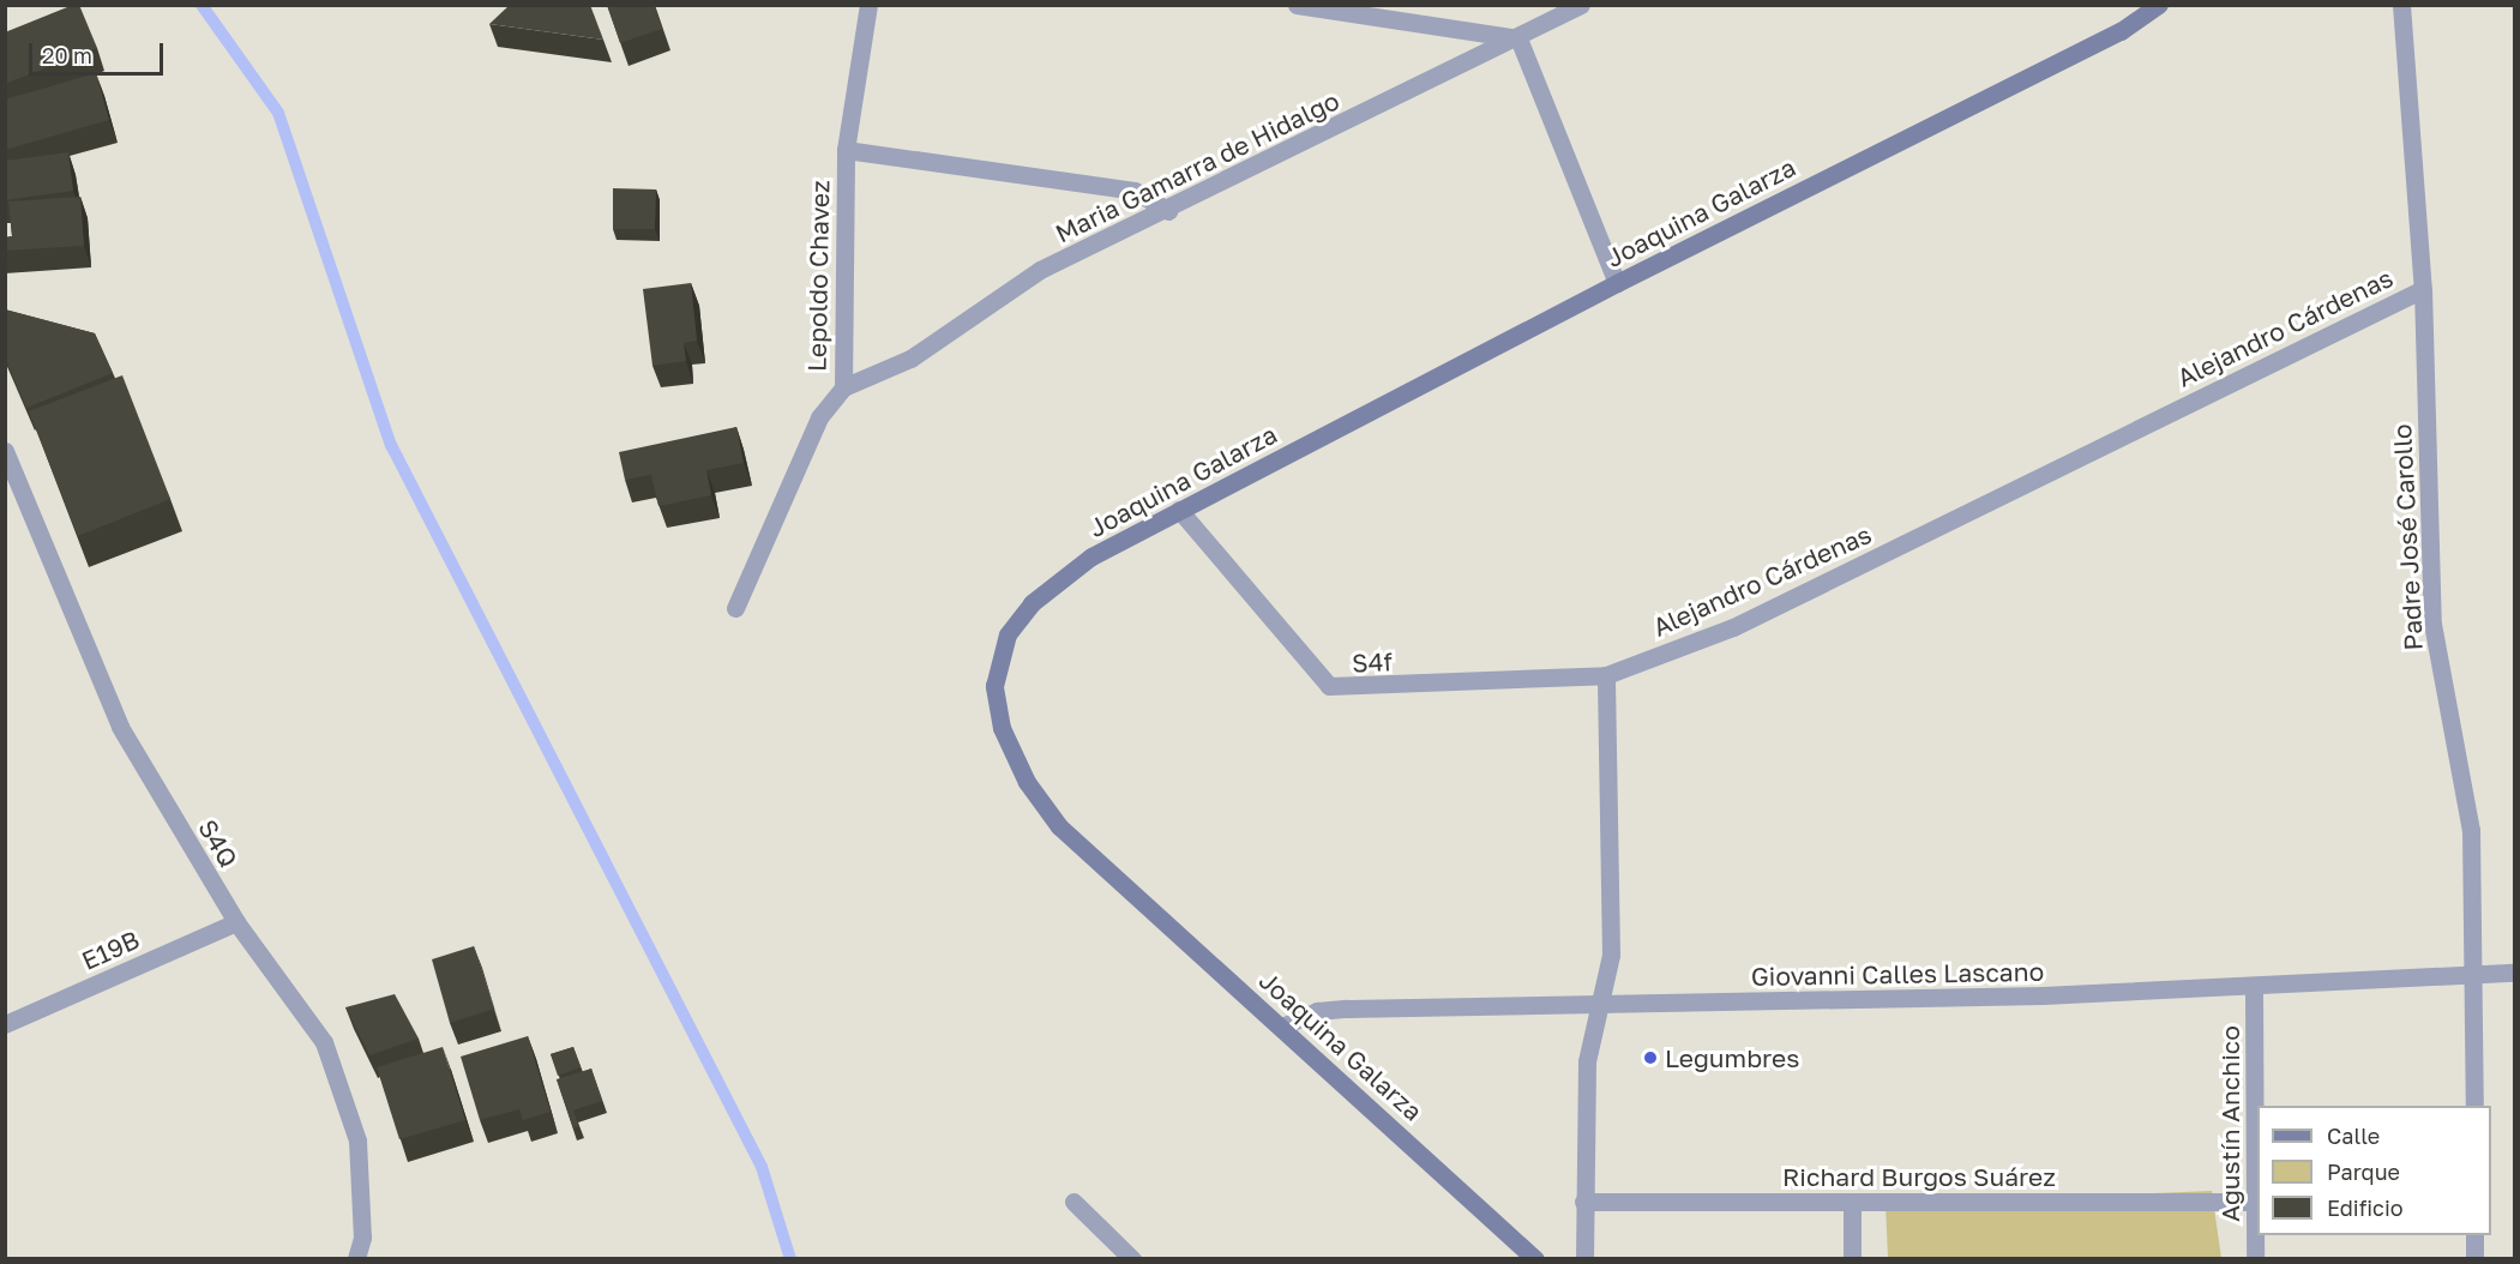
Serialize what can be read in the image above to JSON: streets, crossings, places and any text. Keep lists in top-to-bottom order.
{
  "streets": {
    "street": [
      "Maria Gamarra de Hidalgo",
      "Joaquina Galarza",
      "Lepoldo Chavez",
      "Alejandro Cárdenas",
      "Padre José Carollo",
      "S4f",
      "S4Q",
      "E19B",
      "Giovanni Calles Lascano",
      "Agustín Anchico",
      "Richard Burgos Suárez"
    ]
  },
  "crossings": [
    ["Maria Gamarra de Hidalgo", "Lepoldo Chavez"],
    ["Joaquina Galarza", "S4f"],
    ["Joaquina Galarza", "Giovanni Calles Lascano"],
    ["Alejandro Cárdenas", "Padre José Carollo"],
    ["Alejandro Cárdenas", "S4f"],
    ["Padre José Carollo", "Giovanni Calles Lascano"],
    ["S4Q", "E19B"],
    ["Giovanni Calles Lascano", "Agustín Anchico"],
    ["Agustín Anchico", "Richard Burgos Suárez"]
  ],
  "places": ["Legumbres"],
  "legend": ["Calle", "Parque", "Edificio"],
  "scale_bar": "20 m"
}
